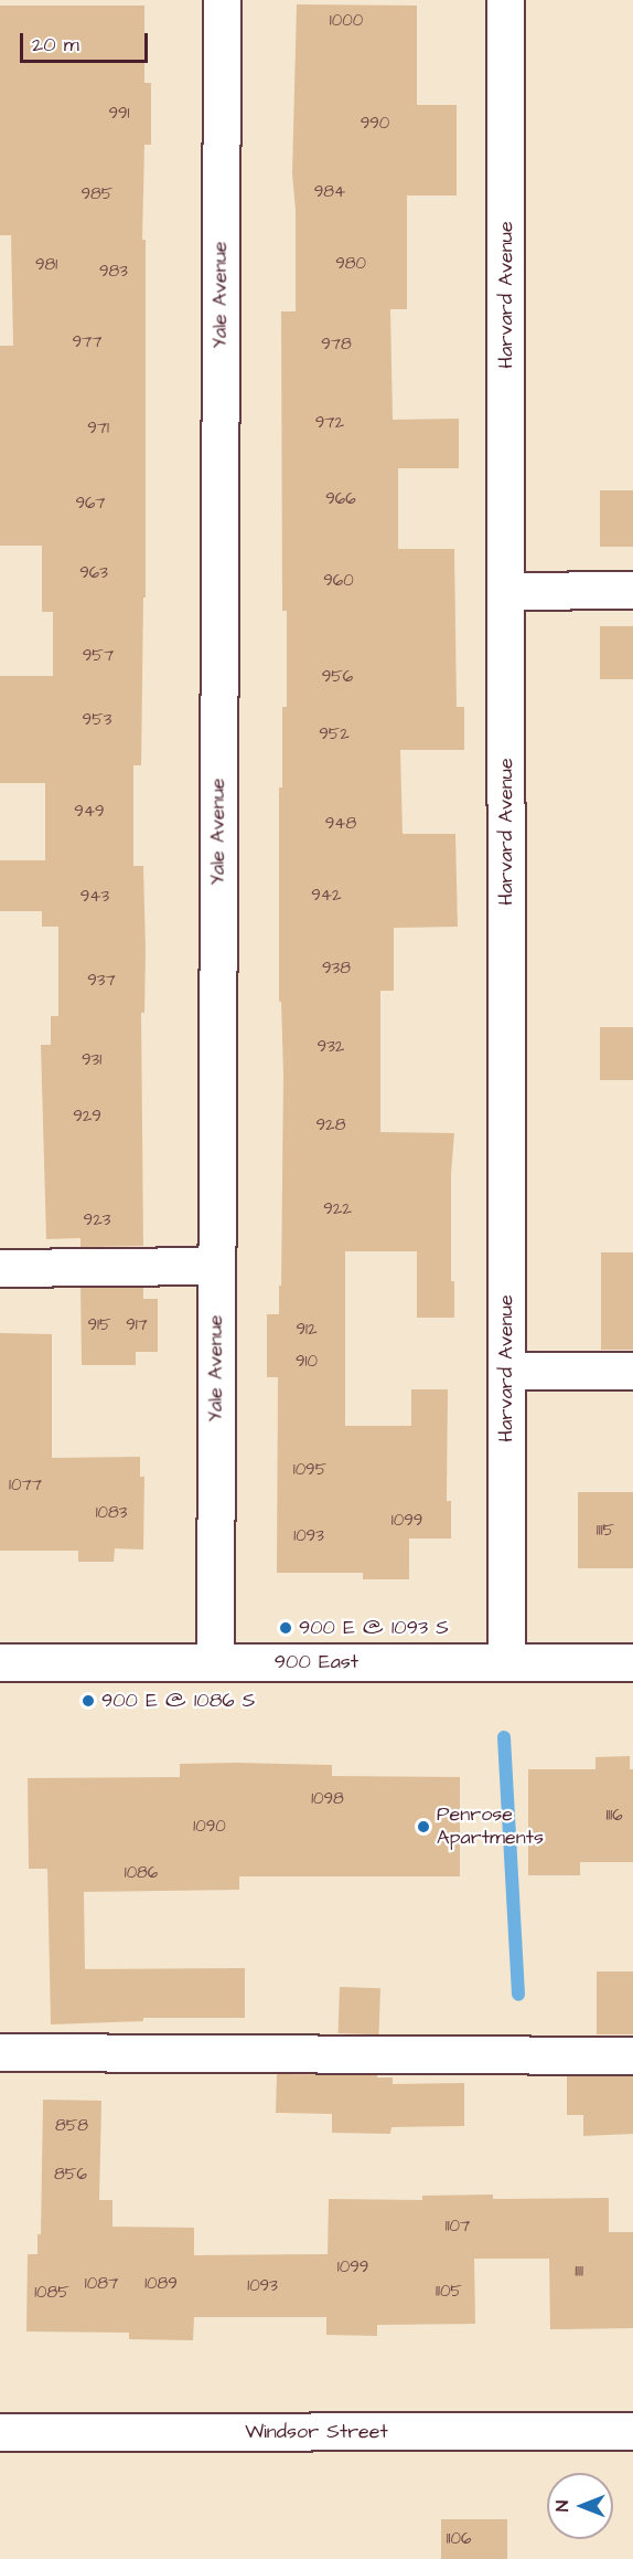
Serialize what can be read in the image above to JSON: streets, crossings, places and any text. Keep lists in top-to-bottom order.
{
  "streets": {
    "street": [
      "Yale Avenue",
      "Harvard Avenue",
      "900 East",
      "Windsor Street"
    ]
  },
  "crossings": [
    ["Yale Avenue", "900 East"],
    ["Harvard Avenue", "900 East"]
  ],
  "places": ["900 E @ 1093 S", "900 E @ 1086 S", "Penrose Apartments"],
  "house_numbers": [
    "1000",
    "991",
    "990",
    "984",
    "985",
    "980",
    "981",
    "983",
    "977",
    "978",
    "972",
    "971",
    "966",
    "967",
    "963",
    "960",
    "957",
    "956",
    "953",
    "952",
    "949",
    "948",
    "942",
    "943",
    "938",
    "937",
    "932",
    "931",
    "929",
    "928",
    "922",
    "923",
    "915",
    "917",
    "912",
    "910",
    "1095",
    "1077",
    "1083",
    "1099",
    "1115",
    "1093",
    "1098",
    "1116",
    "1090",
    "1086",
    "858",
    "856",
    "1107",
    "1099",
    "1111",
    "1087",
    "1089",
    "1093",
    "1105",
    "1085",
    "1106"
  ],
  "scale_bar": "20 m",
  "north": "left"
}
